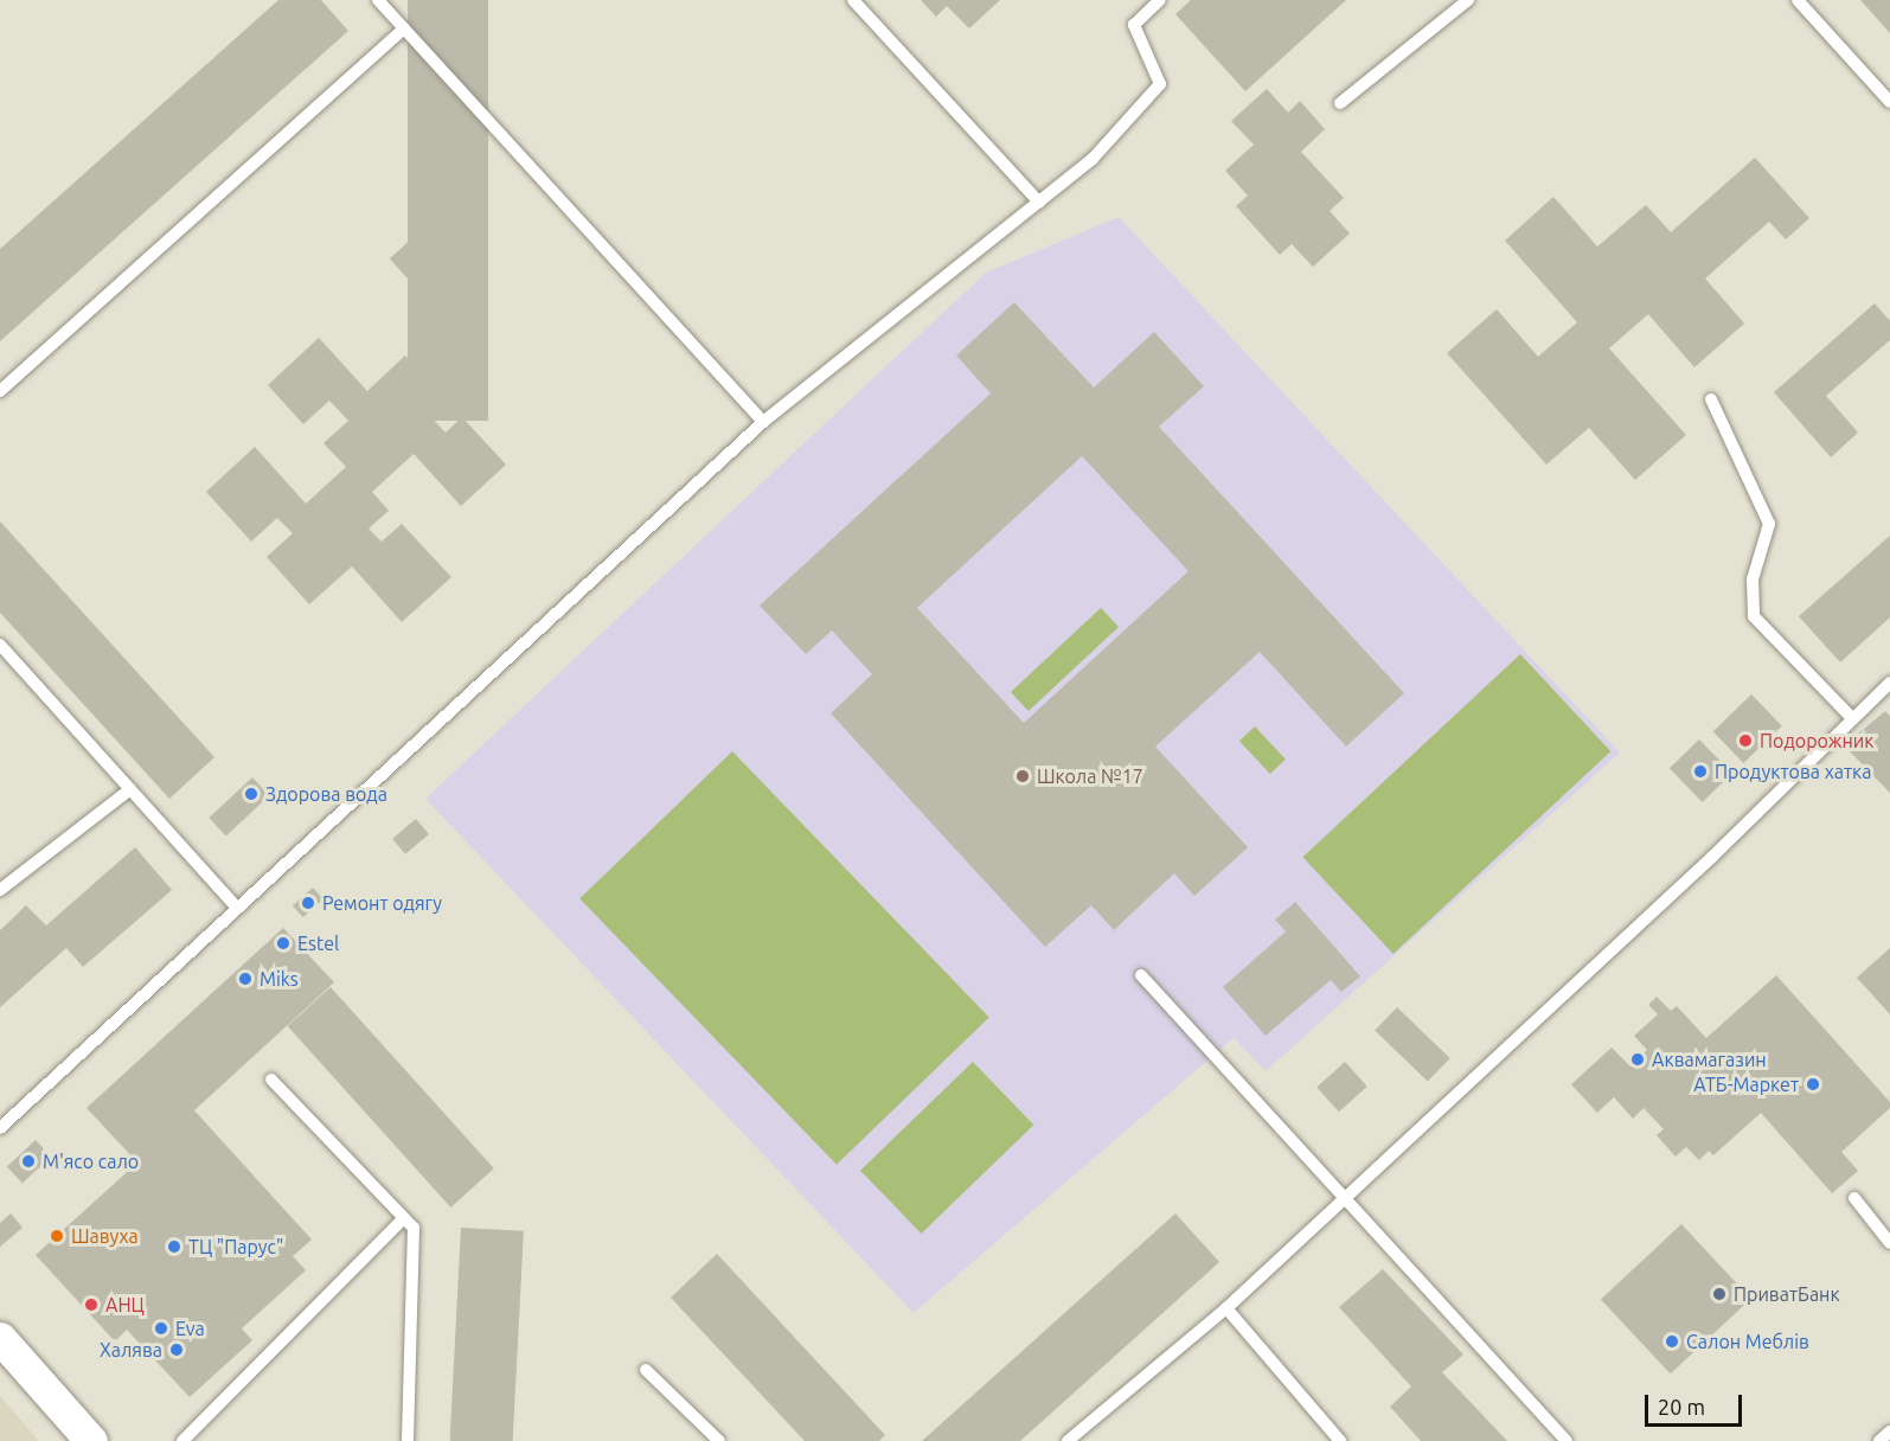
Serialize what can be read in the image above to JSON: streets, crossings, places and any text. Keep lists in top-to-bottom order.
{
  "places": [
    "Подорожник",
    "Продуктова хатка",
    "Школа №17",
    "Здорова вода",
    "Ремонт одягу",
    "Estel",
    "Miks",
    "Аквамагазин",
    "АТБ-Маркет",
    "М'ясо сало",
    "Шавуха",
    "ТЦ \"Парус\"",
    "ПриватБанк",
    "АНЦ",
    "Eva",
    "Салон Меблів",
    "Халява"
  ],
  "scale_bar": "20 m"
}
